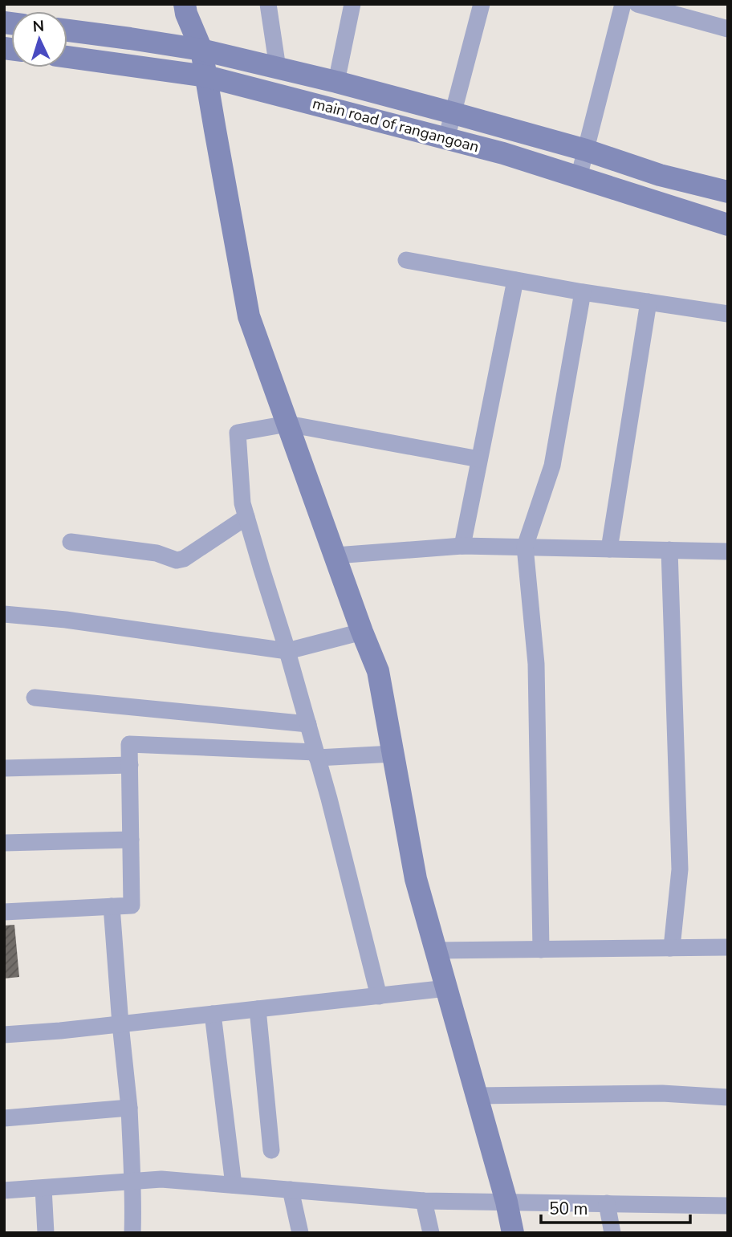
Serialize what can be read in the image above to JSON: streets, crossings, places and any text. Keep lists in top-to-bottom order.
{
  "streets": {
    "street": ["main road of rangangoan"]
  },
  "scale_bar": "50 m",
  "north": "top"
}
